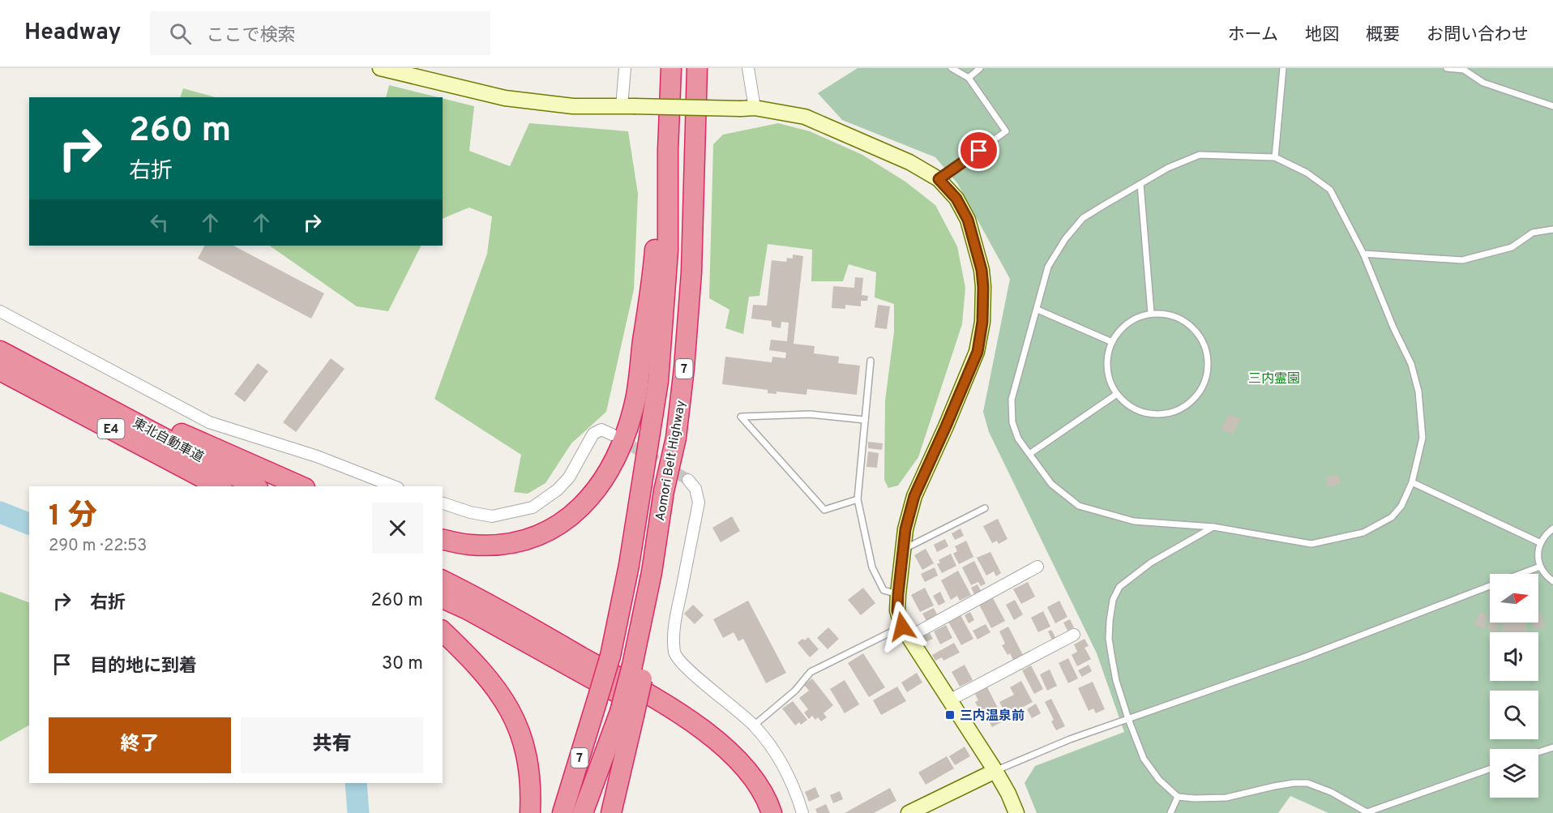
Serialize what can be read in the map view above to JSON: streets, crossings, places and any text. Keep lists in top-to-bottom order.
{
  "streets": {
    "highway": [
      "7",
      "E4",
      "東北自動車道",
      "Aomori Belt Highway"
    ]
  },
  "crossings": [
    ["7", "Aomori Belt Highway"],
    ["E4", "東北自動車道"]
  ],
  "parks": ["三内霊園"],
  "places": {
    "transit": ["三内温泉前"]
  },
  "north": "right",
  "page": {
    "header": "Headway",
    "search": "ここで検索",
    "nav": [
      "ホーム",
      "地図",
      "概要",
      "お問い合わせ"
    ],
    "turn": ["260 m", "右折"],
    "heading": ["1 分", "290 m · 22:53"],
    "list": [
      {
        "name": "右折",
        "value": "260 m"
      },
      {
        "name": "目的地に到着",
        "value": "30 m"
      }
    ],
    "buttons": ["終了", "共有"]
  }
}
